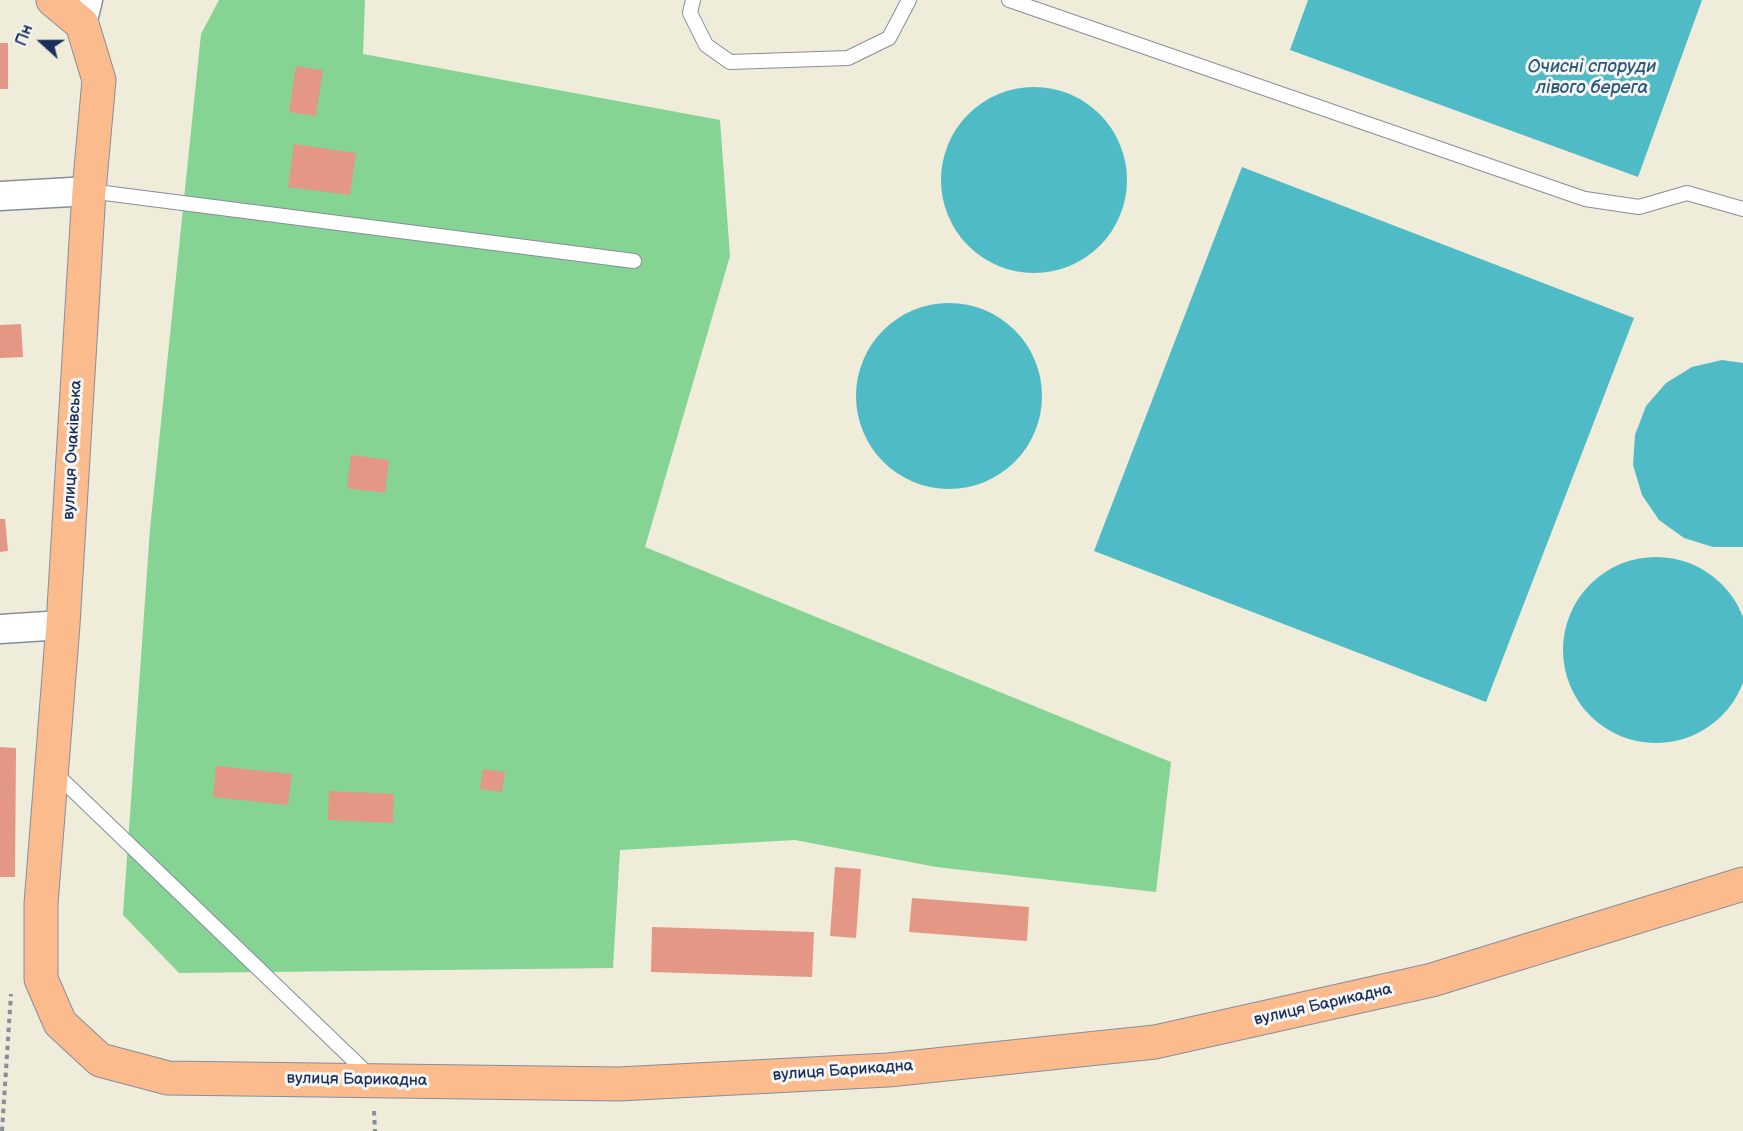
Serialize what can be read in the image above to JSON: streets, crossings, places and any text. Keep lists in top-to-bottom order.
{
  "streets": {
    "main road": ["вулиця Очаківська", "вулиця Барикадна"]
  },
  "crossings": [
    ["вулиця Очаківська", "вулиця Барикадна"]
  ],
  "water": ["Очисні споруди лівого берега"],
  "north": "left"
}
